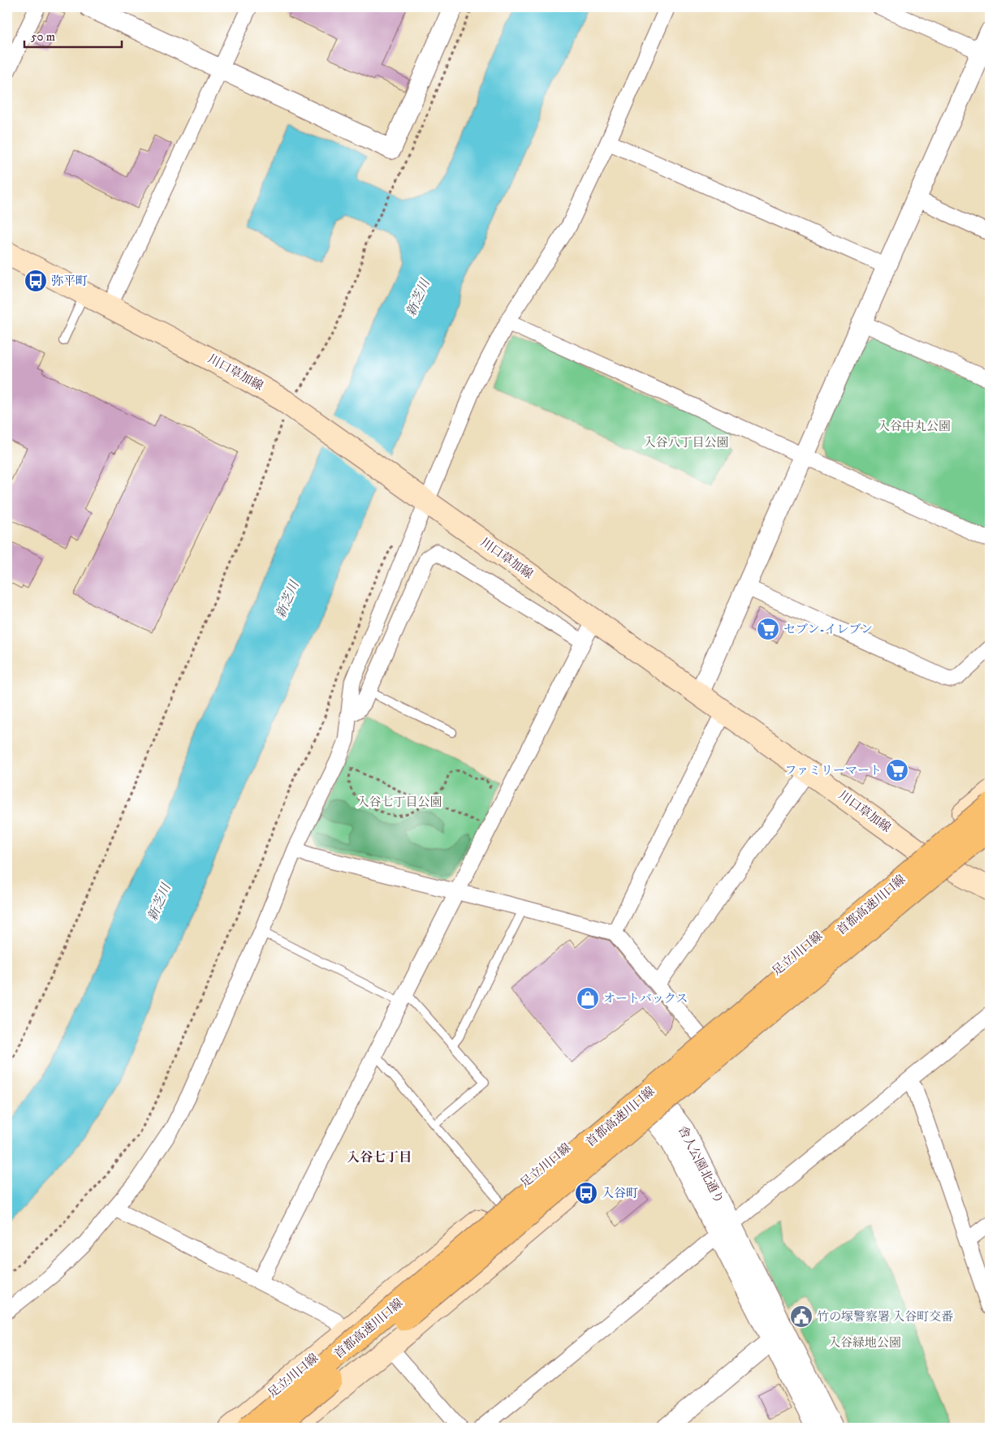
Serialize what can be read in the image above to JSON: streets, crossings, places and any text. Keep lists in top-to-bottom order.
{
  "streets": {
    "highway": ["首都高速川口線"],
    "main road": ["川口草加線", "足立川口線"],
    "street": ["舎人公園北通り"]
  },
  "crossings": [
    ["川口草加線", "足立川口線"],
    ["足立川口線", "舎人公園北通り"]
  ],
  "districts": ["入谷七丁目"],
  "water": ["新芝川"],
  "parks": [
    "入谷中丸公園",
    "入谷八丁目公園",
    "入谷七丁目公園",
    "入谷緑地公園"
  ],
  "places": {
    "bus stop": ["弥平町", "入谷町"],
    "supermarket": ["セブン-イレブン", "ファミリーマート"],
    "shop": ["オートバックス"],
    "public building": ["竹の塚警察署 入谷町交番"]
  },
  "scale_bar": "50 m"
}
